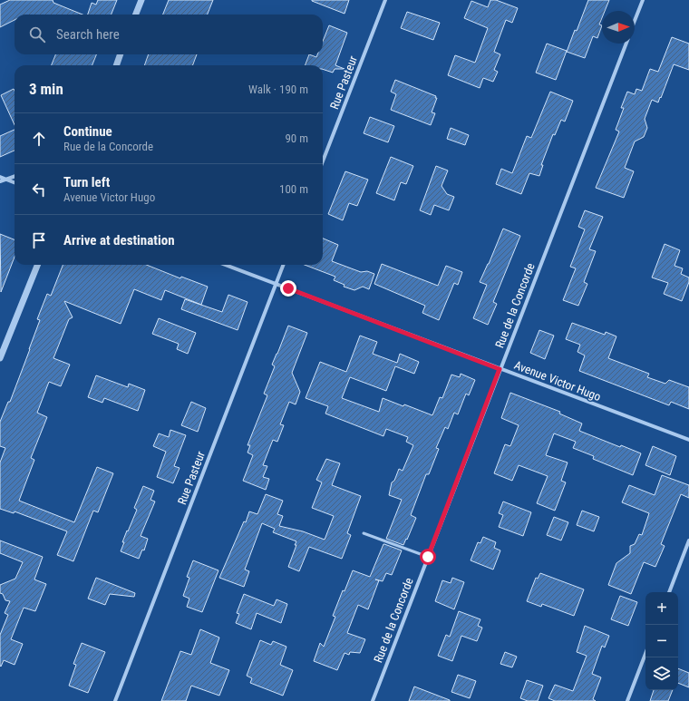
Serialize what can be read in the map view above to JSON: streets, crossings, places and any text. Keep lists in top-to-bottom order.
{
  "streets": {
    "street": ["Rue Pasteur", "Rue de la Concorde", "Avenue Victor Hugo"]
  },
  "crossings": [
    ["Rue Pasteur", "Avenue Victor Hugo"],
    ["Rue de la Concorde", "Avenue Victor Hugo"]
  ],
  "north": "right",
  "page": {
    "search": "Search here",
    "heading": ["3 min", "Walk · 190 m"],
    "list": [
      ["Continue", "Rue de la Concorde", "90 m"],
      ["Turn left", "Avenue Victor Hugo", "100 m"],
      "Arrive at destination"
    ],
    "map_buttons": ["+", "−"]
  }
}
